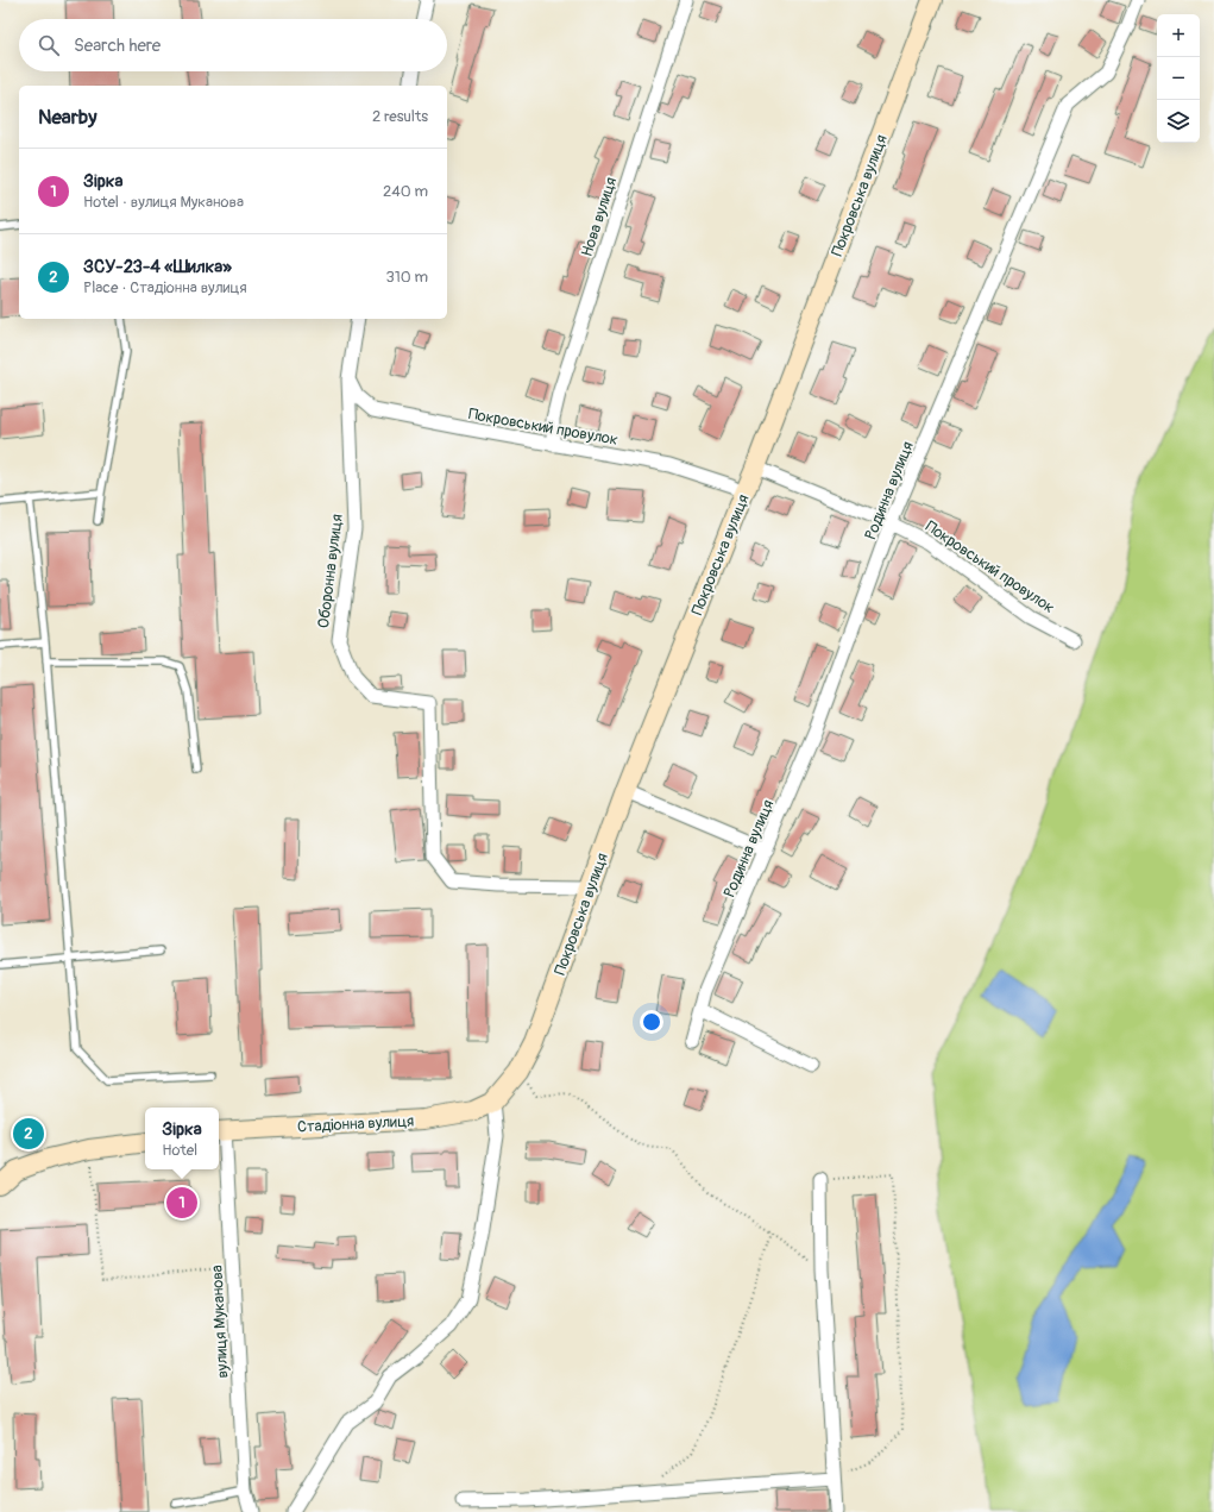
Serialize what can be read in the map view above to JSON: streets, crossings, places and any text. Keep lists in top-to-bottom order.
{
  "streets": {
    "street": [
      "Покровська вулиця",
      "Нова вулиця",
      "Покровський провулок",
      "Родинна вулиця",
      "Оборонна вулиця",
      "Стадіонна вулиця",
      "вулиця Муканова"
    ]
  },
  "crossings": [
    ["Покровська вулиця", "Покровський провулок"],
    ["Покровська вулиця", "Оборонна вулиця"],
    ["Покровська вулиця", "Стадіонна вулиця"],
    ["Нова вулиця", "Покровський провулок"],
    ["Покровський провулок", "Родинна вулиця"],
    ["Покровський провулок", "Оборонна вулиця"],
    ["Стадіонна вулиця", "вулиця Муканова"]
  ],
  "page": {
    "map_buttons": ["+", "−"],
    "search": "Search here",
    "heading": ["Nearby", "2 results"],
    "list": [
      {
        "mark": "1",
        "name": "Зірка",
        "note": "Hotel · вулиця Муканова",
        "value": "240 m"
      },
      {
        "mark": "2",
        "name": "ЗСУ-23-4 «Шилка»",
        "note": "Place · Стадіонна вулиця",
        "value": "310 m"
      }
    ],
    "popup": ["Зірка", "Hotel"],
    "pins": ["2", "1"]
  }
}
